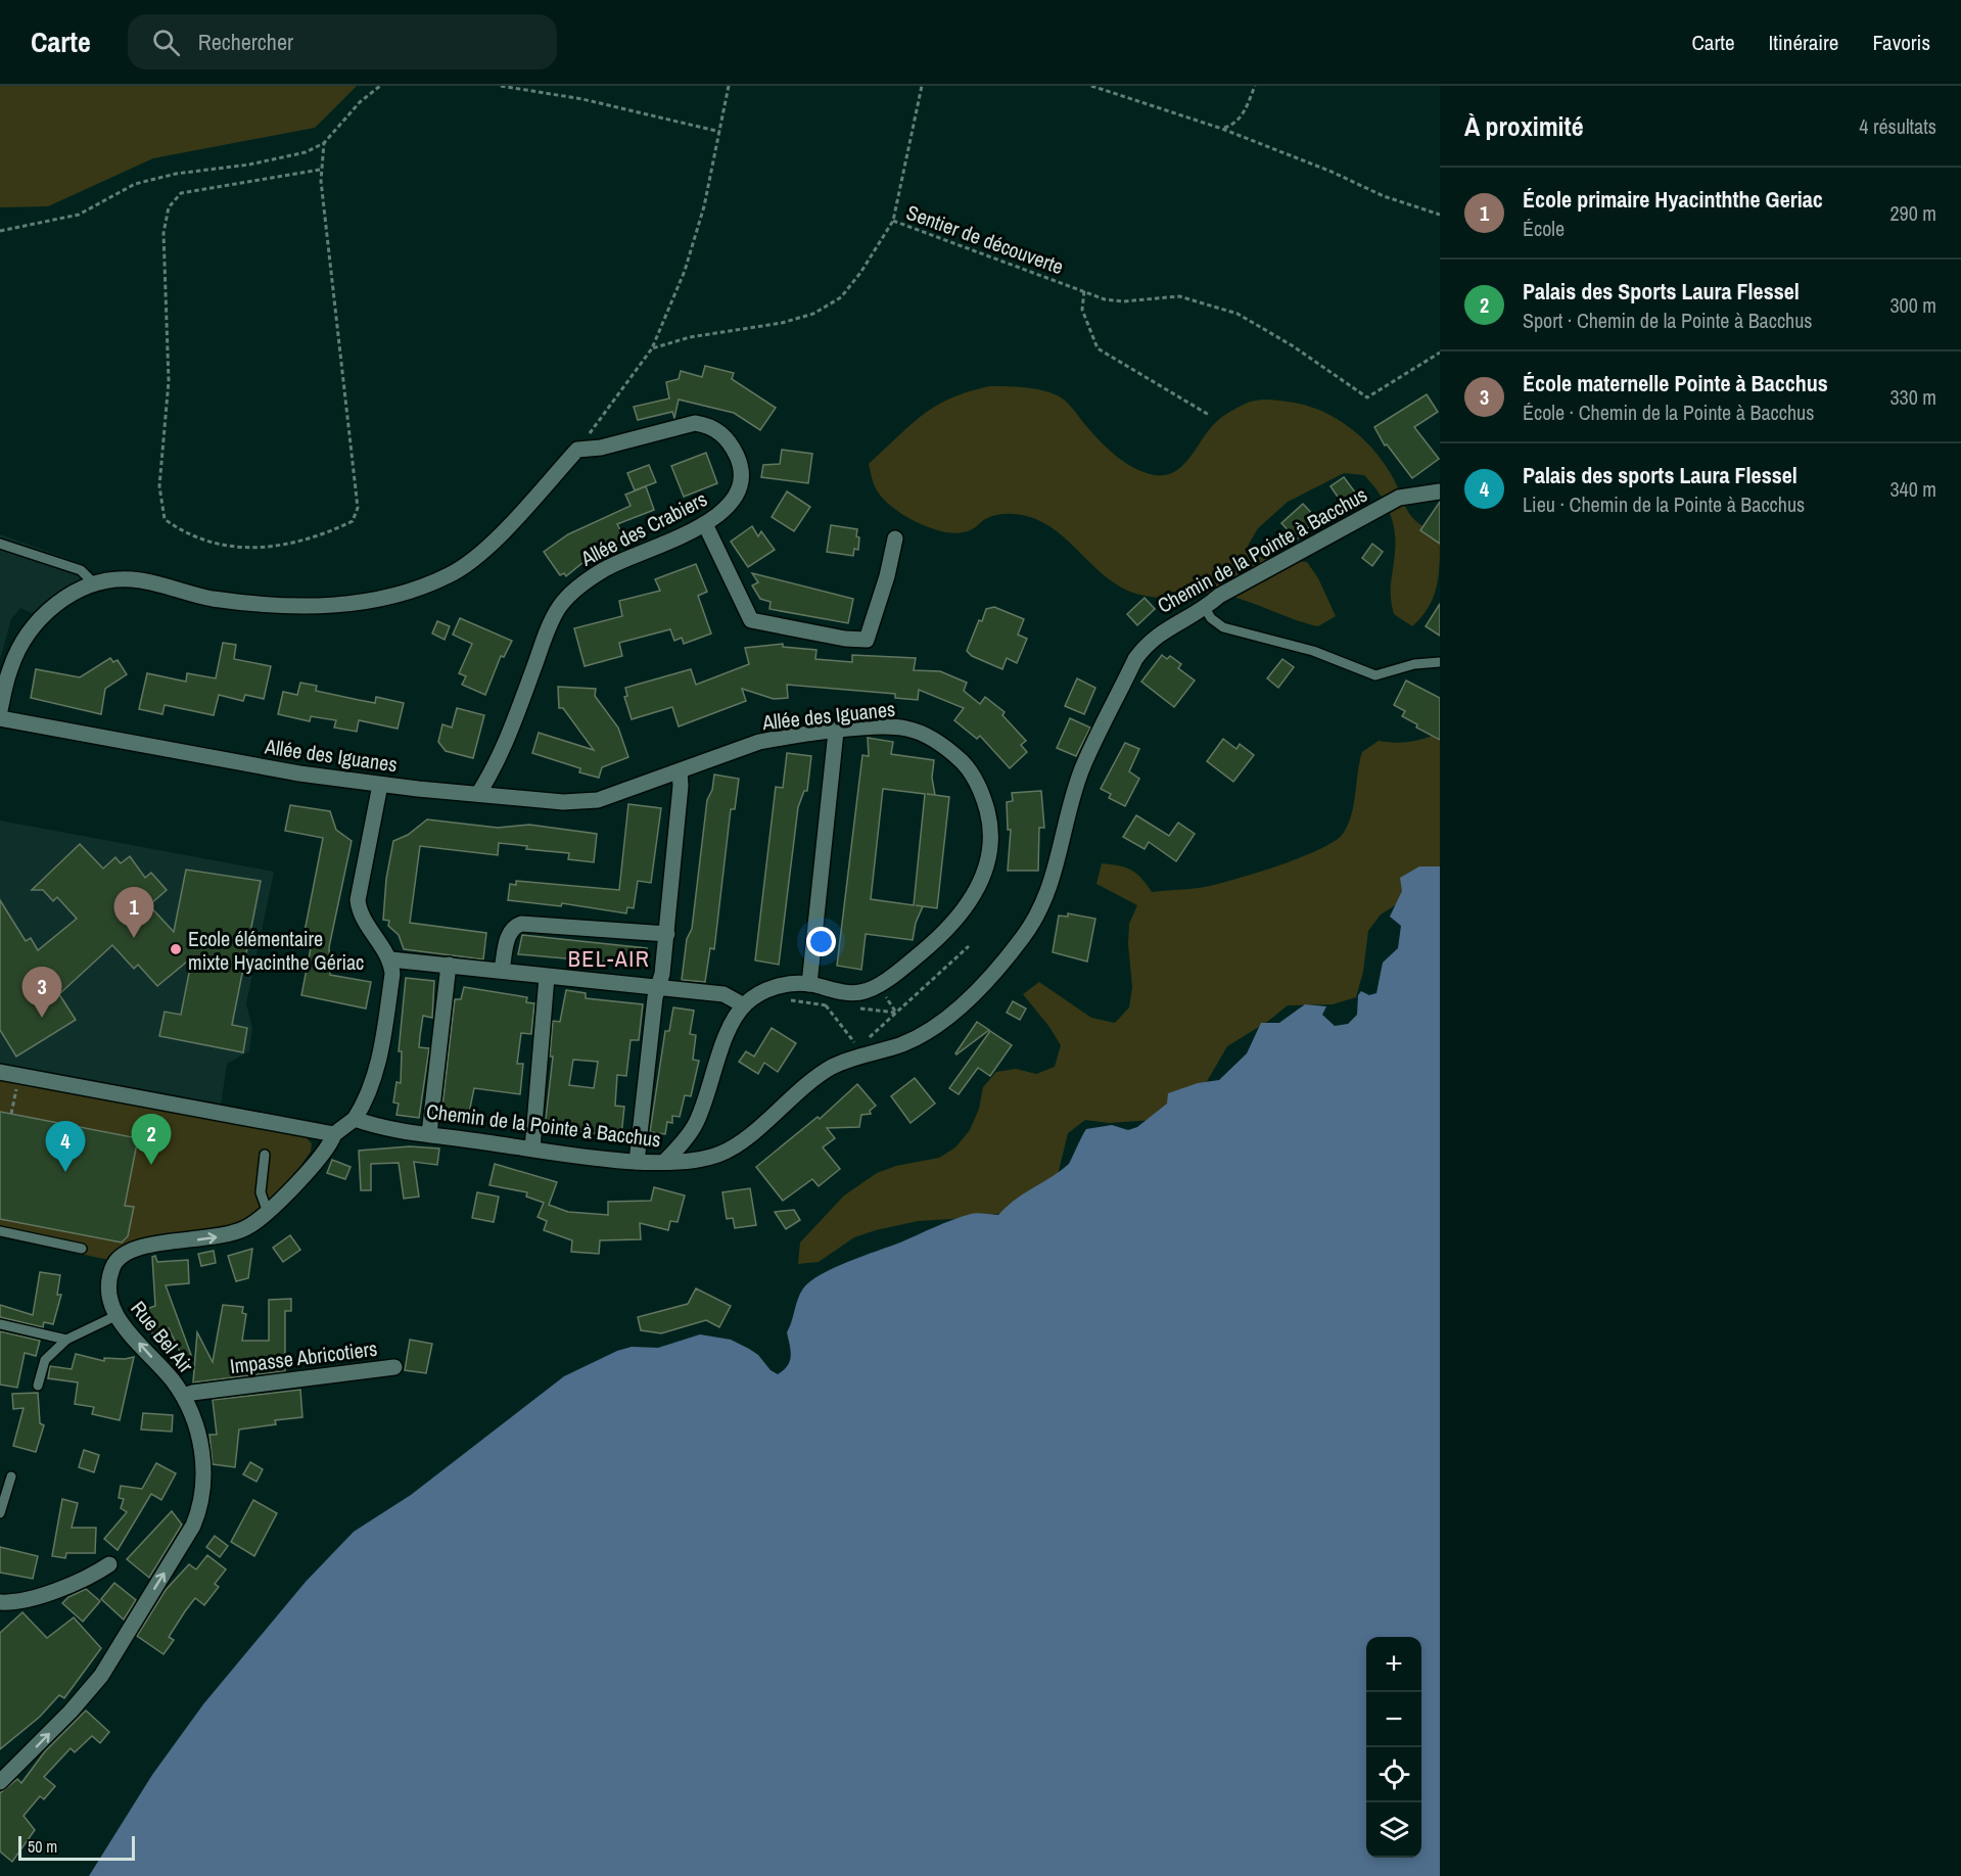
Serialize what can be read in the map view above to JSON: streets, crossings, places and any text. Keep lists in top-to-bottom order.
{
  "streets": {
    "street": [
      "Allée des Crabiers",
      "Chemin de la Pointe à Bacchus",
      "Allée des Iguanes",
      "Rue Bel Air",
      "Impasse Abricotiers"
    ],
    "path": ["Sentier de découverte"]
  },
  "crossings": [
    ["Allée des Crabiers", "Allée des Iguanes"],
    ["Chemin de la Pointe à Bacchus", "Allée des Iguanes"],
    ["Rue Bel Air", "Impasse Abricotiers"]
  ],
  "one_way": ["Rue Bel Air"],
  "districts": ["BEL-AIR"],
  "places": ["Ecole élémentaire mixte Hyacinthe Gériac"],
  "scale_bar": "50 m",
  "page": {
    "header": "Carte",
    "search": "Rechercher",
    "nav": ["Carte", "Itinéraire", "Favoris"],
    "heading": ["À proximité", "4 résultats"],
    "list": [
      {
        "mark": "1",
        "name": "École primaire Hyacinththe Geriac",
        "note": "École",
        "value": "290 m"
      },
      {
        "mark": "2",
        "name": "Palais des Sports Laura Flessel",
        "note": "Sport · Chemin de la Pointe à Bacchus",
        "value": "300 m"
      },
      {
        "mark": "3",
        "name": "École maternelle Pointe à Bacchus",
        "note": "École · Chemin de la Pointe à Bacchus",
        "value": "330 m"
      },
      {
        "mark": "4",
        "name": "Palais des sports Laura Flessel",
        "note": "Lieu · Chemin de la Pointe à Bacchus",
        "value": "340 m"
      }
    ],
    "pins": [
      "1",
      "3",
      "2",
      "4"
    ],
    "map_buttons": ["+", "−"],
    "scale": "50 m"
  }
}
